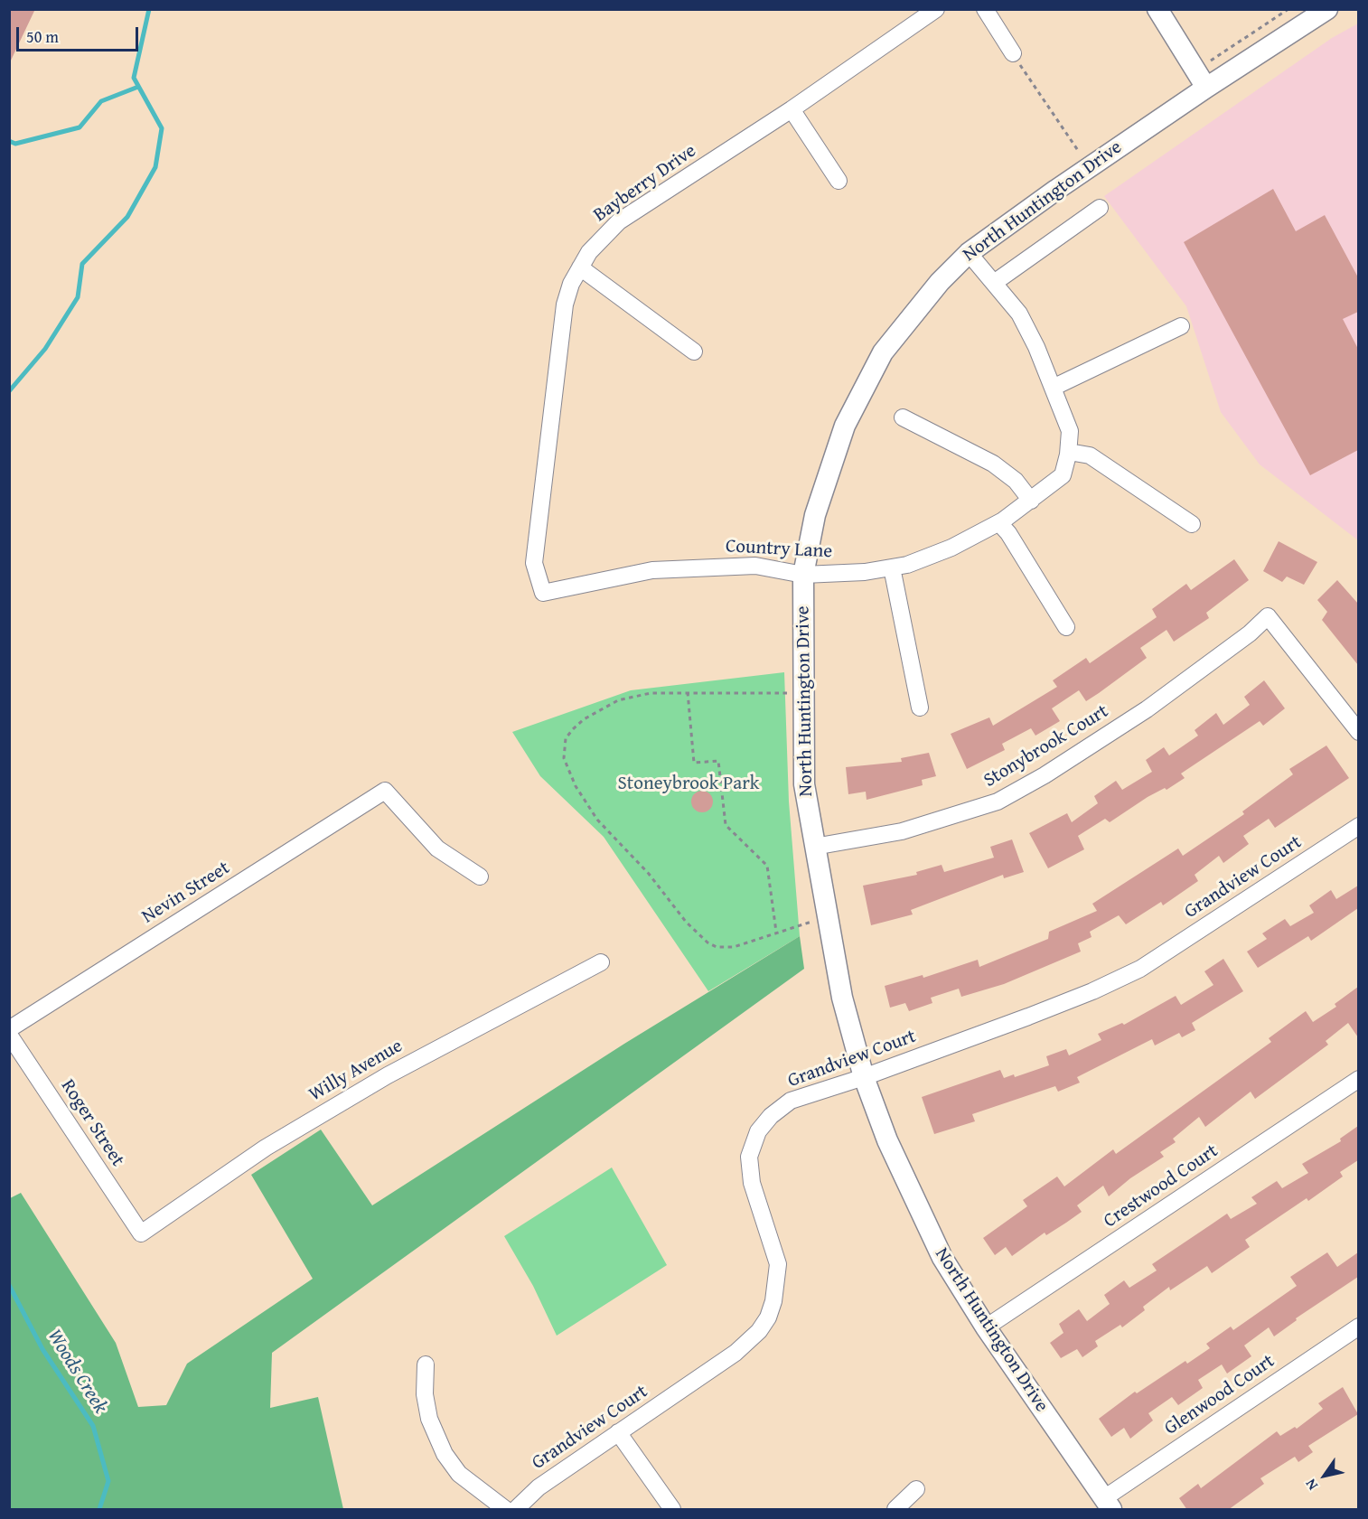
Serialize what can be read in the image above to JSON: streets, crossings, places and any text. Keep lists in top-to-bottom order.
{
  "streets": {
    "street": [
      "Bayberry Drive",
      "North Huntington Drive",
      "Country Lane",
      "Stonybrook Court",
      "Grandview Court",
      "Nevin Street",
      "Willy Avenue",
      "Roger Street",
      "Crestwood Court",
      "Glenwood Court"
    ]
  },
  "crossings": [
    ["Bayberry Drive", "Country Lane"],
    ["North Huntington Drive", "Country Lane"],
    ["North Huntington Drive", "Stonybrook Court"],
    ["North Huntington Drive", "Grandview Court"],
    ["North Huntington Drive", "Crestwood Court"],
    ["North Huntington Drive", "Glenwood Court"],
    ["Willy Avenue", "Roger Street"]
  ],
  "water": ["Woods Creek"],
  "parks": ["Stoneybrook Park"],
  "scale_bar": "50 m",
  "north": "bottom left"
}
